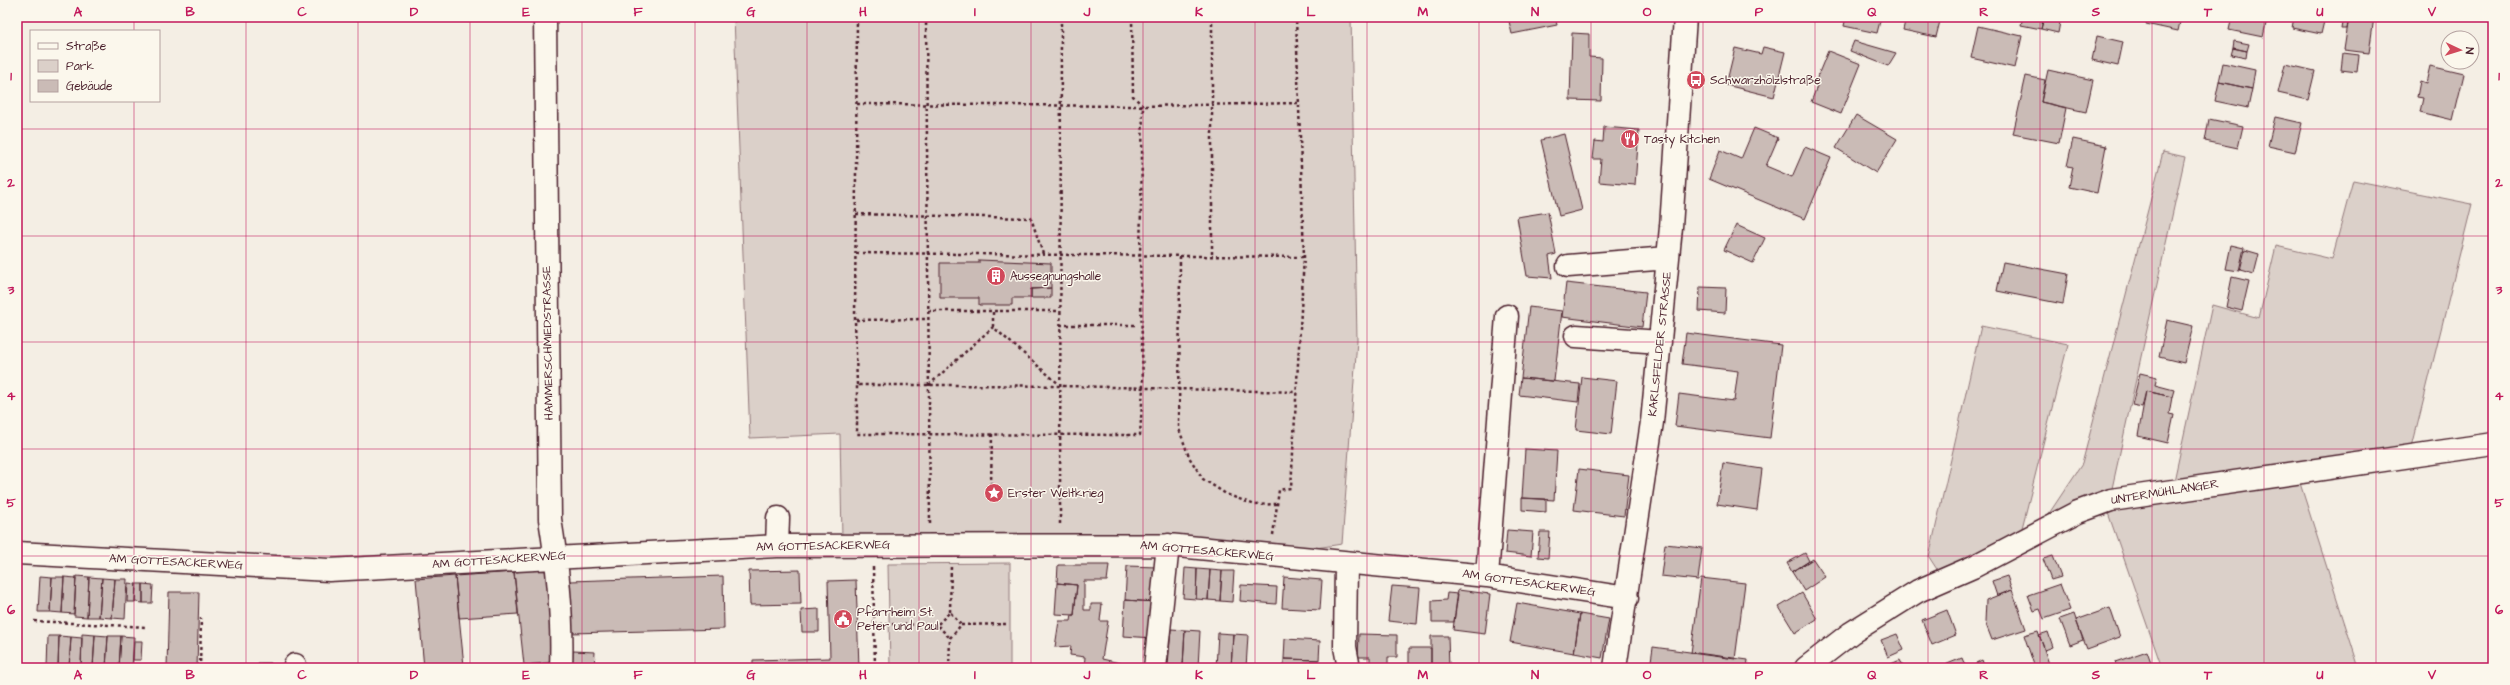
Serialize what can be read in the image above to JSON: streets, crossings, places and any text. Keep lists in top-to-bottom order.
{
  "streets": {
    "street": [
      "HAMMERSCHMIEDSTRASSE",
      "KARLSFELDER STRASSE",
      "UNTERMÜHLANGER",
      "AM GOTTESACKERWEG"
    ]
  },
  "crossings": [
    ["HAMMERSCHMIEDSTRASSE", "AM GOTTESACKERWEG"],
    ["KARLSFELDER STRASSE", "AM GOTTESACKERWEG"]
  ],
  "places": {
    "bus stop": ["Schwarzhölzlstraße"],
    "restaurant": ["Tasty Kitchen"],
    "building": ["Aussegnungshalle"],
    "place": ["Erster Weltkrieg"],
    "public building": ["Pfarrheim St. Peter und Paul"]
  },
  "legend": ["Straße", "Park", "Gebäude"],
  "north": "right",
  "grid": {
    "columns": [
      "A",
      "B",
      "C",
      "D",
      "E",
      "F",
      "G",
      "H",
      "I",
      "J",
      "K",
      "L",
      "M",
      "N",
      "O",
      "P",
      "Q",
      "R",
      "S",
      "T",
      "U",
      "V"
    ],
    "rows": [
      "1",
      "2",
      "3",
      "4",
      "5",
      "6"
    ]
  }
}
